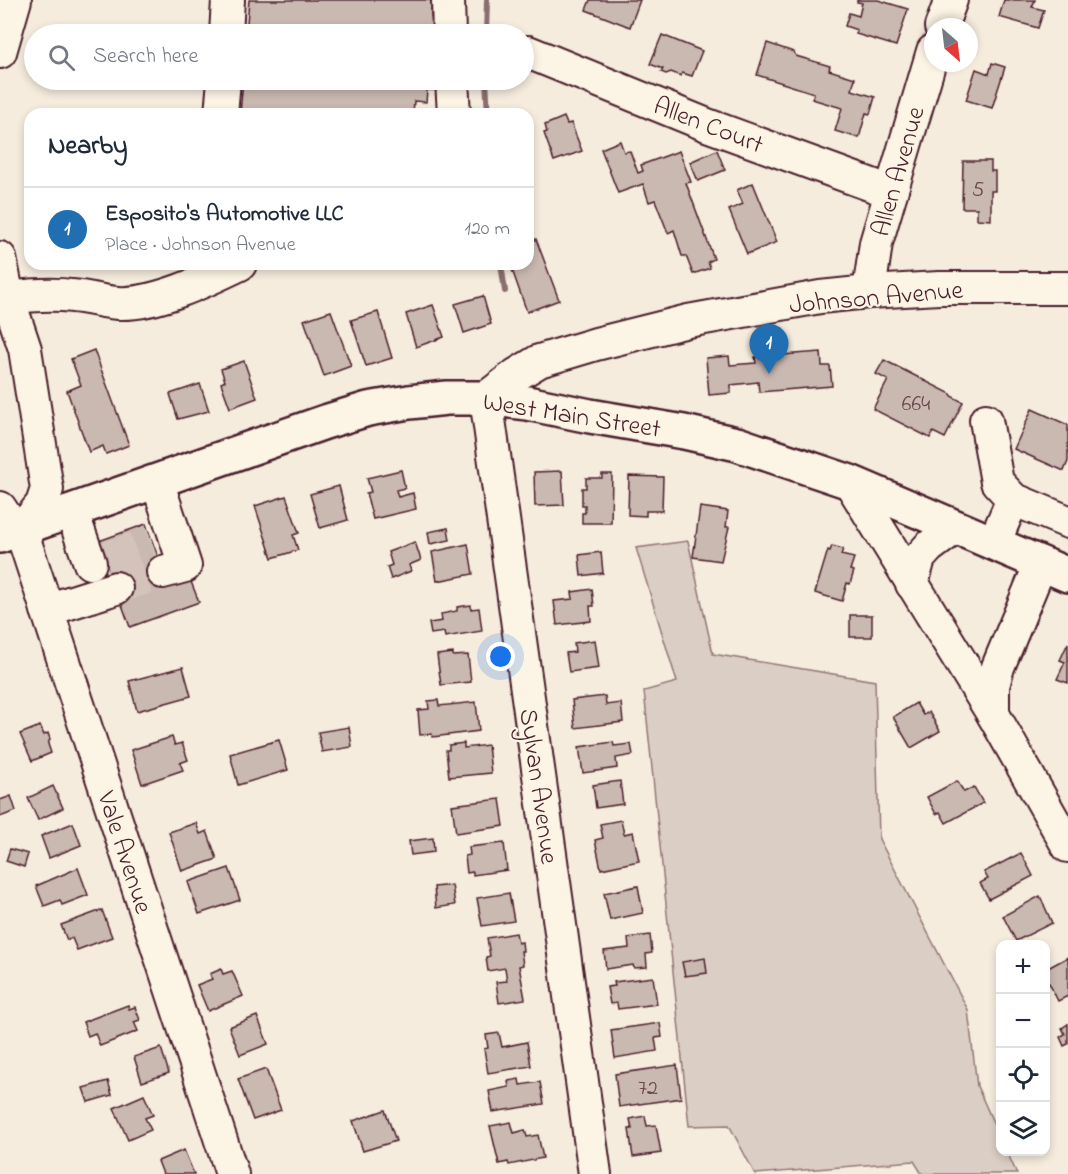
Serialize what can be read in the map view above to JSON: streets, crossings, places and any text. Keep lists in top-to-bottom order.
{
  "streets": {
    "main road": ["West Main Street"],
    "street": [
      "Allen Court",
      "Allen Avenue",
      "Johnson Avenue",
      "Sylvan Avenue",
      "Vale Avenue"
    ]
  },
  "crossings": [
    ["Allen Court", "Allen Avenue"],
    ["Allen Avenue", "Johnson Avenue"],
    ["Johnson Avenue", "West Main Street"],
    ["Johnson Avenue", "Sylvan Avenue"],
    ["West Main Street", "Sylvan Avenue"],
    ["West Main Street", "Vale Avenue"]
  ],
  "house_numbers": ["5", "664", "72"],
  "north": "bottom right",
  "page": {
    "search": "Search here",
    "heading": "Nearby",
    "list": [
      {
        "mark": "1",
        "name": "Esposito's Automotive LLC",
        "note": "Place · Johnson Avenue",
        "value": "120 m"
      }
    ],
    "pins": "1",
    "map_buttons": ["+", "−"]
  }
}
